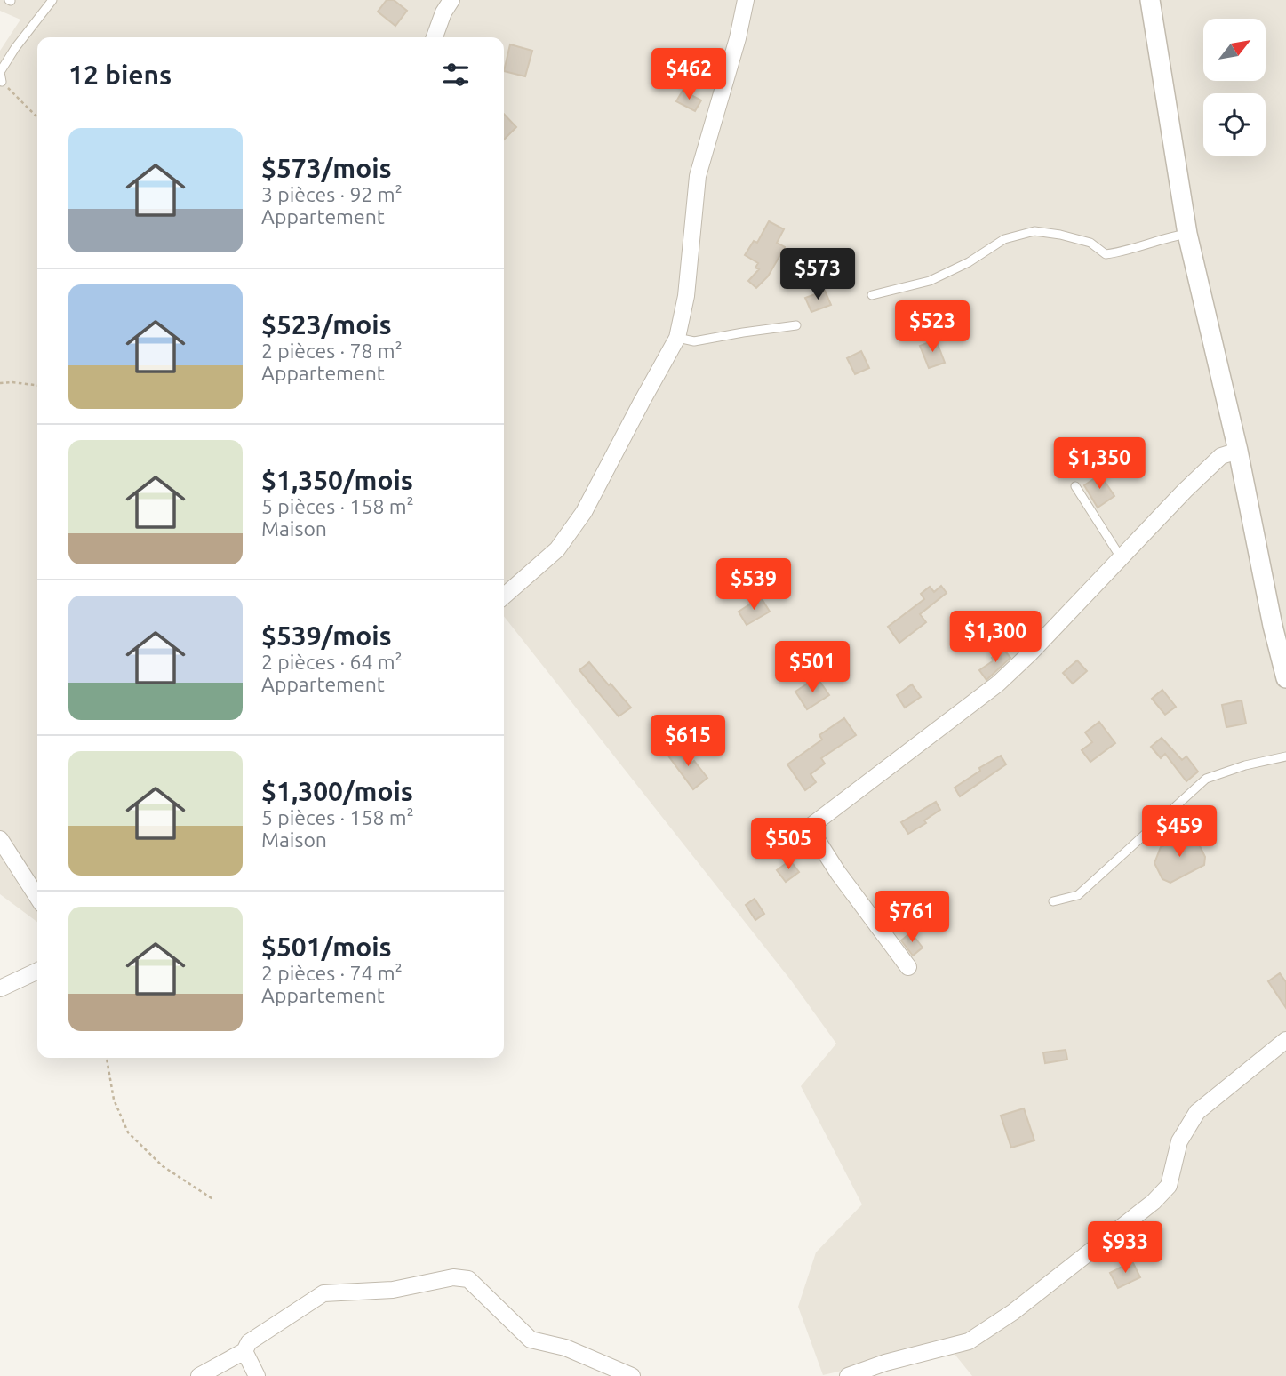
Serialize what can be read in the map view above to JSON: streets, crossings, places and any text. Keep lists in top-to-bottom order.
{
  "north": "top right",
  "page": {
    "heading": "12 biens",
    "price": [
      "$462",
      "$573",
      "$523",
      "$1,350",
      "$539",
      "$1,300",
      "$501",
      "$615",
      "$459",
      "$505",
      "$761",
      "$933"
    ],
    "list": [
      {
        "name": "$573/mois",
        "note": "3 pièces · 92 m² · Appartement"
      },
      {
        "name": "$523/mois",
        "note": "2 pièces · 78 m² · Appartement"
      },
      {
        "name": "$1,350/mois",
        "note": "5 pièces · 158 m² · Maison"
      },
      {
        "name": "$539/mois",
        "note": "2 pièces · 64 m² · Appartement"
      },
      {
        "name": "$1,300/mois",
        "note": "5 pièces · 158 m² · Maison"
      },
      {
        "name": "$501/mois",
        "note": "2 pièces · 74 m² · Appartement"
      }
    ]
  }
}
